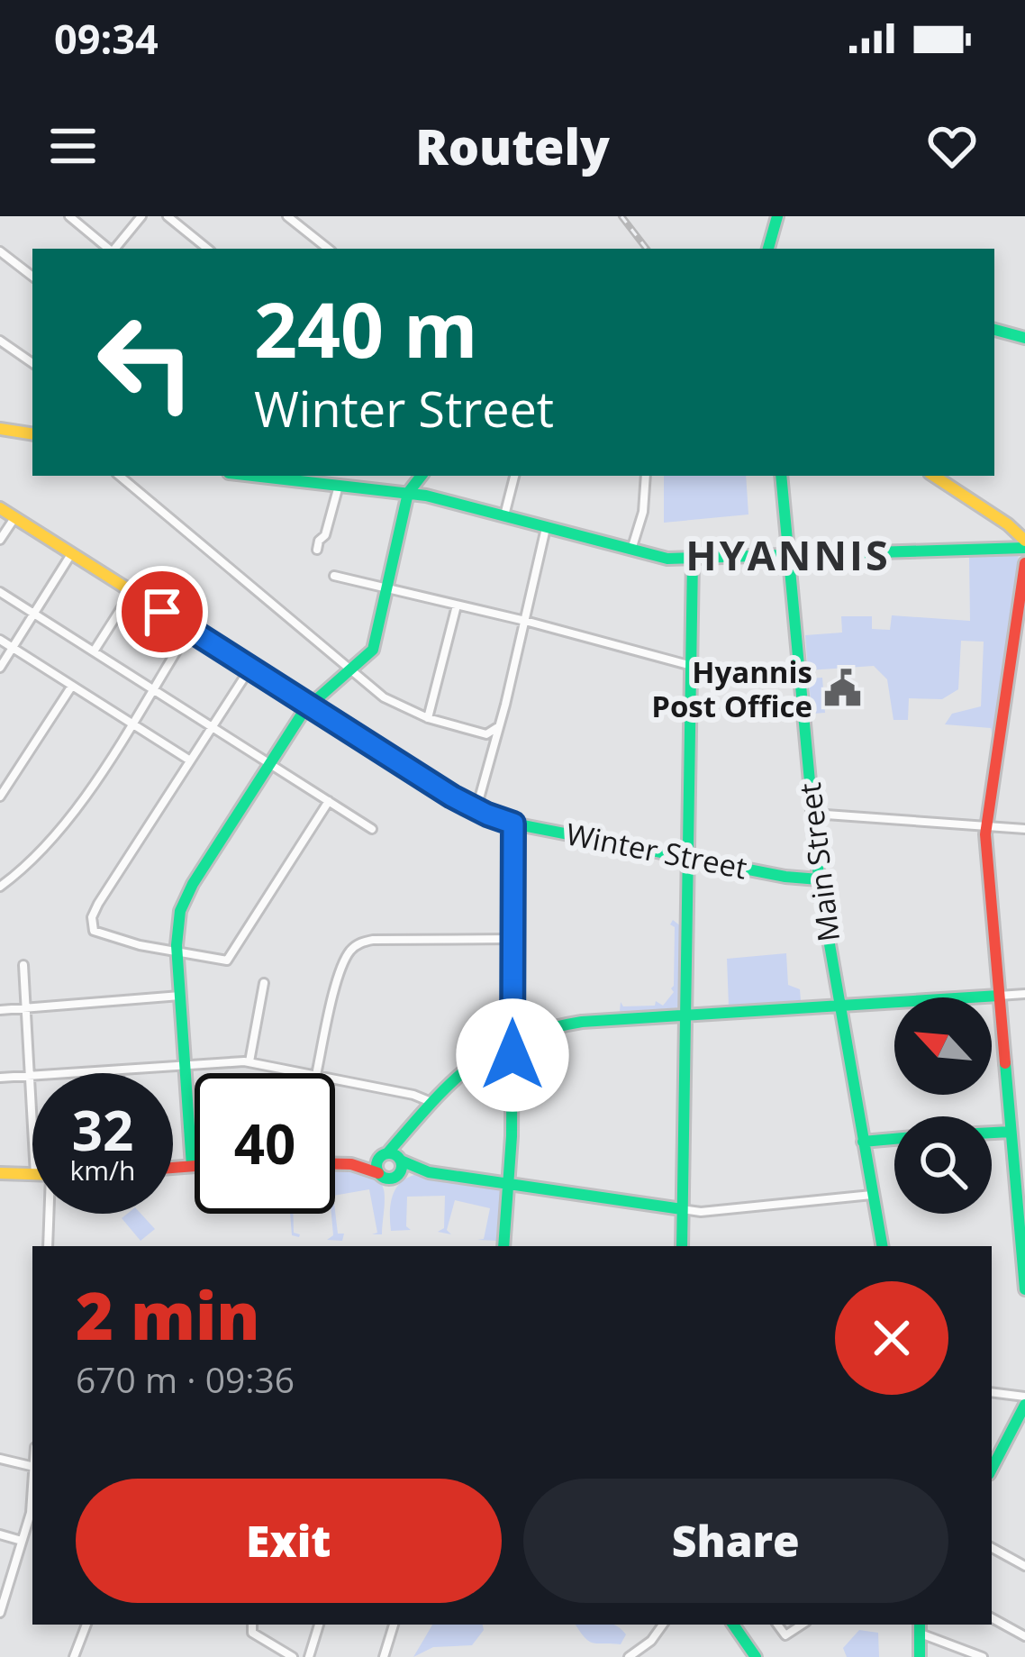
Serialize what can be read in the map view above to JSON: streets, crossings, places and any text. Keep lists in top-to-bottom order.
{
  "streets": {
    "main road": ["Winter Street", "Main Street"]
  },
  "crossings": [
    ["Winter Street", "Main Street"]
  ],
  "districts": ["HYANNIS"],
  "places": {
    "public building": ["Hyannis Post Office"]
  },
  "north": "top left",
  "page": {
    "status": "09:34",
    "header": "Routely",
    "turn": ["240 m", "Winter Street"],
    "speed": "32 km/h",
    "limit": "40",
    "heading": ["2 min", "670 m · 09:36"],
    "buttons": ["Exit", "Share"]
  }
}
